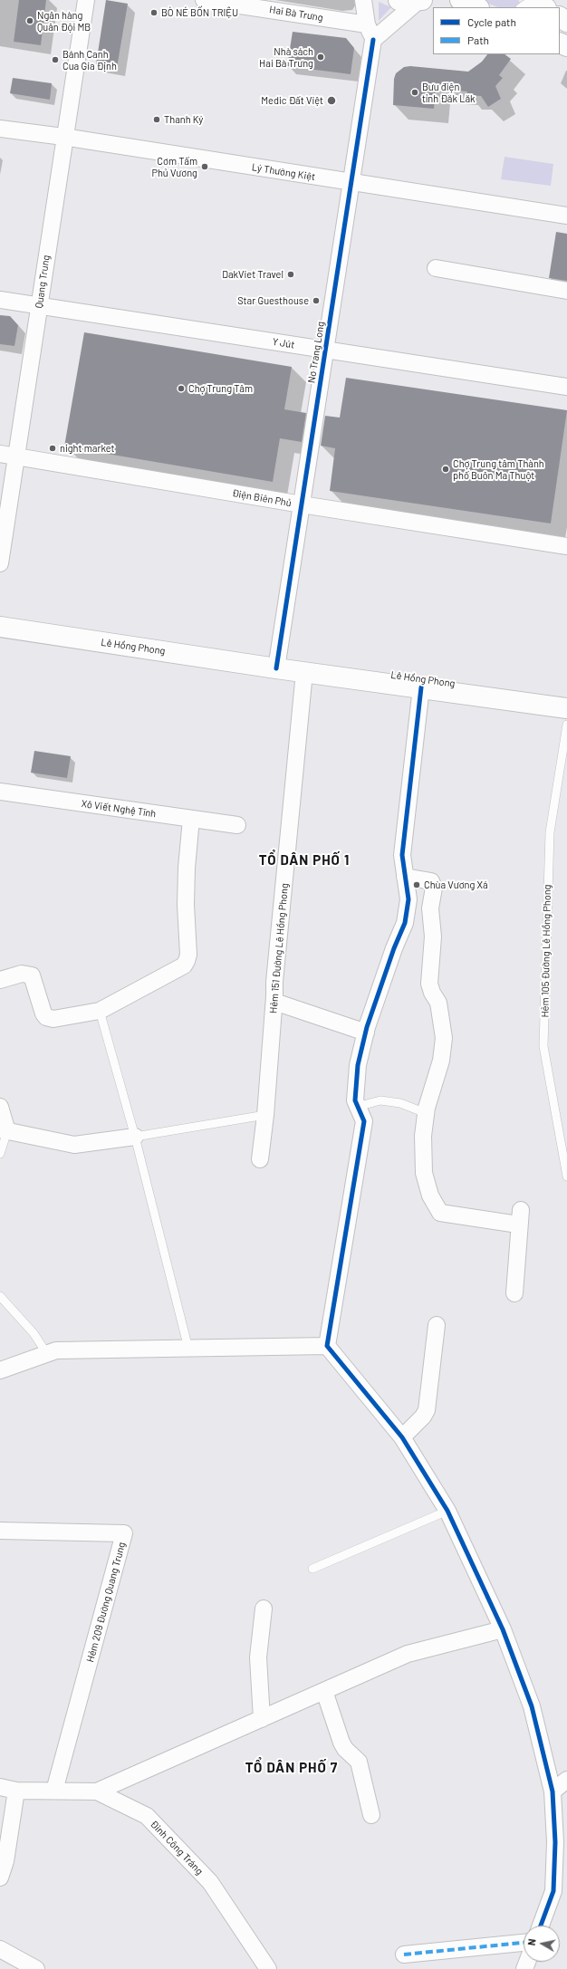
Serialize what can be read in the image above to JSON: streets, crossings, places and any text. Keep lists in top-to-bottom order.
{
  "streets": {
    "street": [
      "Hai Bà Trưng",
      "Lý Thường Kiệt",
      "Quang Trung",
      "Y Jút",
      "Nơ Trang Long",
      "Điện Biên Phủ",
      "Lê Hồng Phong",
      "Xô Viết Nghệ Tĩnh",
      "Hẻm 151 Đường Lê Hồng Phong",
      "Hẻm 209 Đường Quang Trung",
      "Đinh Công Tráng"
    ],
    "lane": ["Hẻm 105 Đường Lê Hồng Phong"]
  },
  "crossings": [
    ["Lý Thường Kiệt", "Quang Trung"],
    ["Lý Thường Kiệt", "Nơ Trang Long"],
    ["Quang Trung", "Y Jút"],
    ["Quang Trung", "Điện Biên Phủ"],
    ["Y Jút", "Nơ Trang Long"],
    ["Nơ Trang Long", "Điện Biên Phủ"],
    ["Nơ Trang Long", "Lê Hồng Phong"],
    ["Lê Hồng Phong", "Hẻm 151 Đường Lê Hồng Phong"],
    ["Hẻm 209 Đường Quang Trung", "Đinh Công Tráng"]
  ],
  "districts": ["TỔ DÂN PHỐ 1", "TỔ DÂN PHỐ 7"],
  "places": [
    "BÒ NÉ BỐN TRIỆU",
    "Ngân hàng Quân Đội MB",
    "Nhà sách Hai Bà Trưng",
    "Bánh Canh Cua Gia Định",
    "Bưu điện tỉnh Đăk Lăk",
    "Medic Đất Việt",
    "Thanh Ký",
    "Cơm Tấm Phủ Vương",
    "DakViet Travel",
    "Star Guesthouse",
    "Chợ Trung Tâm",
    "night market",
    "Chợ Trung tâm Thành phố Buôn Ma Thuột",
    "Chùa Vương Xá"
  ],
  "legend": ["Cycle path", "Path"],
  "north": "left"
}
